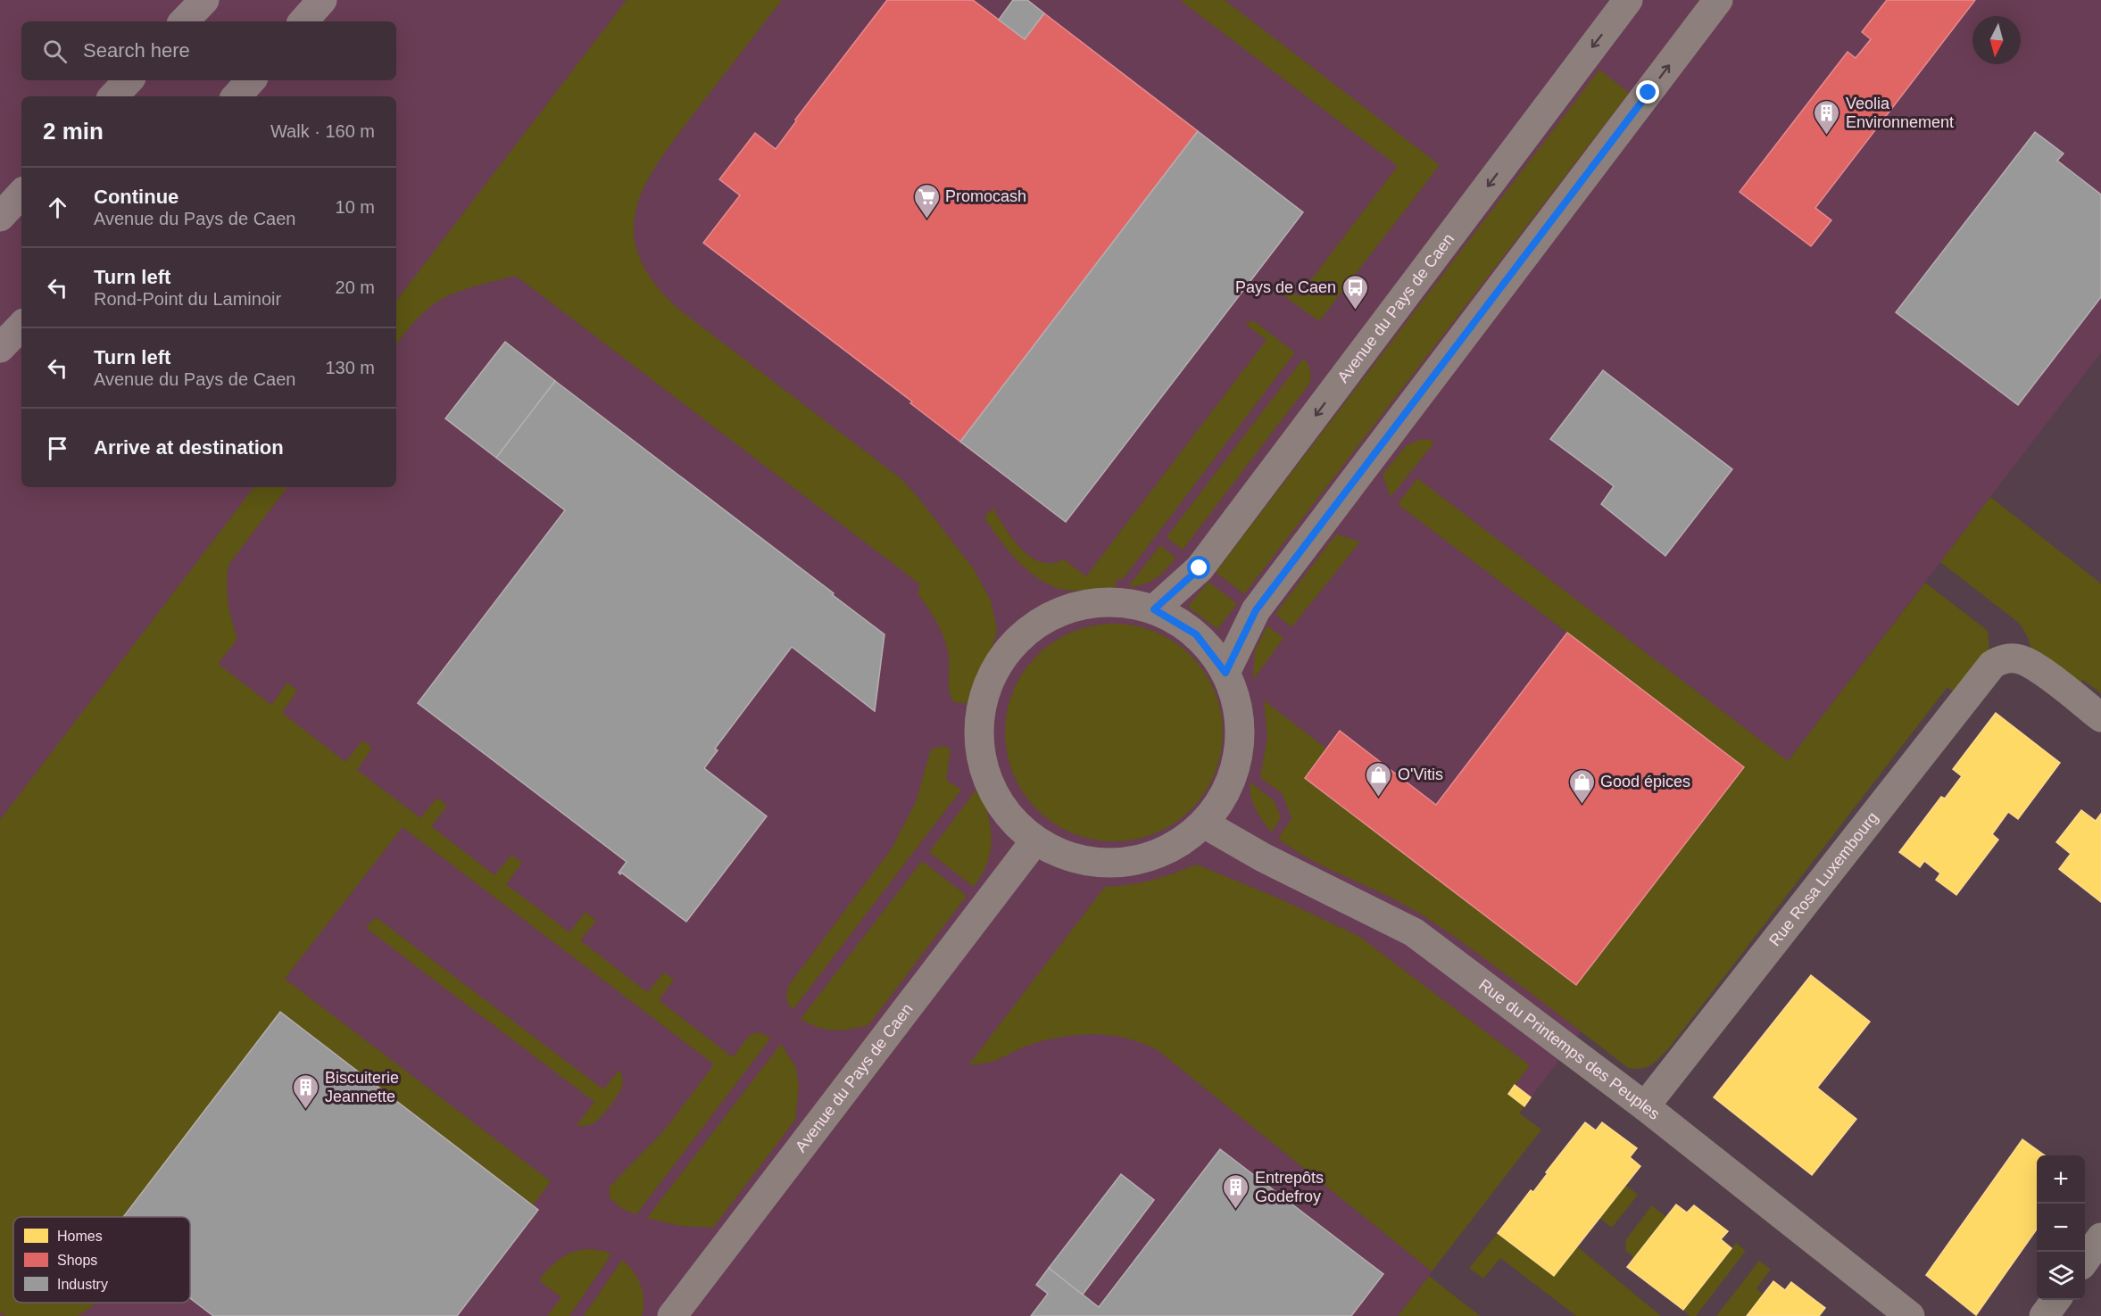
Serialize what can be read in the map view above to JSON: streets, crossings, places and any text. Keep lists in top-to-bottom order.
{
  "streets": {
    "street": ["Avenue du Pays de Caen", "Rue Rosa Luxembourg", "Rue du Printemps des Peuples"]
  },
  "crossings": [
    ["Rue Rosa Luxembourg", "Rue du Printemps des Peuples"]
  ],
  "places": {
    "building": ["Veolia Environnement", "Biscuiterie Jeannette", "Entrepôts Godefroy"],
    "supermarket": ["Promocash"],
    "bus stop": ["Pays de Caen"],
    "shop": ["O'Vitis", "Good épices"]
  },
  "legend": ["Homes", "Shops", "Industry"],
  "north": "bottom",
  "page": {
    "search": "Search here",
    "heading": ["2 min", "Walk · 160 m"],
    "list": [
      ["Continue", "Avenue du Pays de Caen", "10 m"],
      ["Turn left", "Rond-Point du Laminoir", "20 m"],
      ["Turn left", "Avenue du Pays de Caen", "130 m"],
      "Arrive at destination"
    ],
    "map_buttons": ["+", "−"]
  }
}
